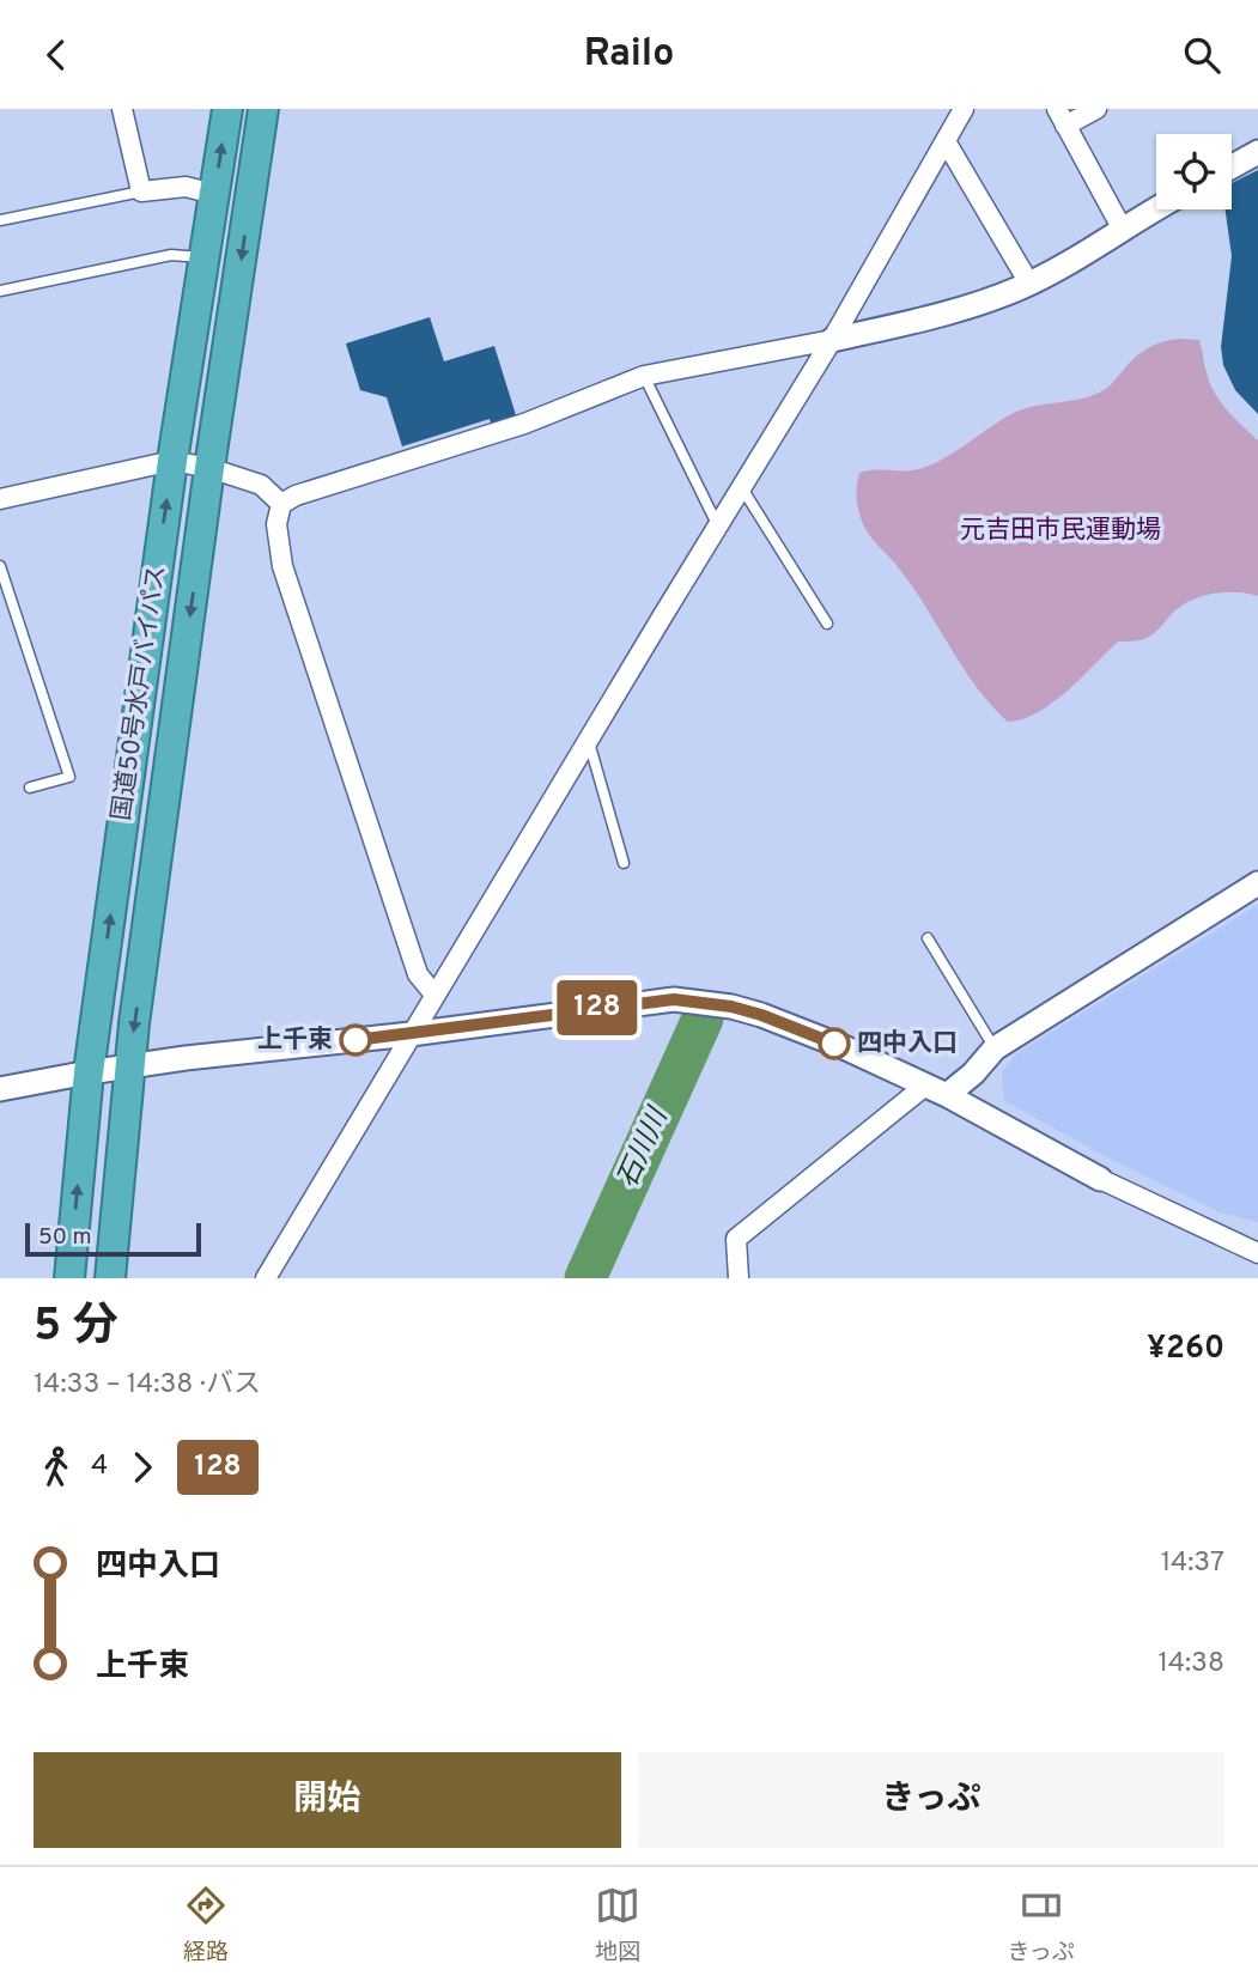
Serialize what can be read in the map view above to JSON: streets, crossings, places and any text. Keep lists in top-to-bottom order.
{
  "streets": {
    "highway": ["国道50号水戸バイパス"]
  },
  "water": ["石川川"],
  "parks": ["元吉田市民運動場"],
  "places": ["上千束", "四中入口"],
  "lines": ["bus line 128"],
  "scale_bar": "50 m",
  "page": {
    "header": "Railo",
    "on_map": "128",
    "scale": "50 m",
    "heading": ["5 分", "14:33 – 14:38 · バス", "¥260"],
    "legs": ["4", "128"],
    "list": [
      {
        "name": "四中入口",
        "value": "14:37"
      },
      {
        "name": "上千束",
        "value": "14:38"
      }
    ],
    "buttons": ["開始", "きっぷ"],
    "tabs": ["経路", "地図", "きっぷ"]
  }
}
